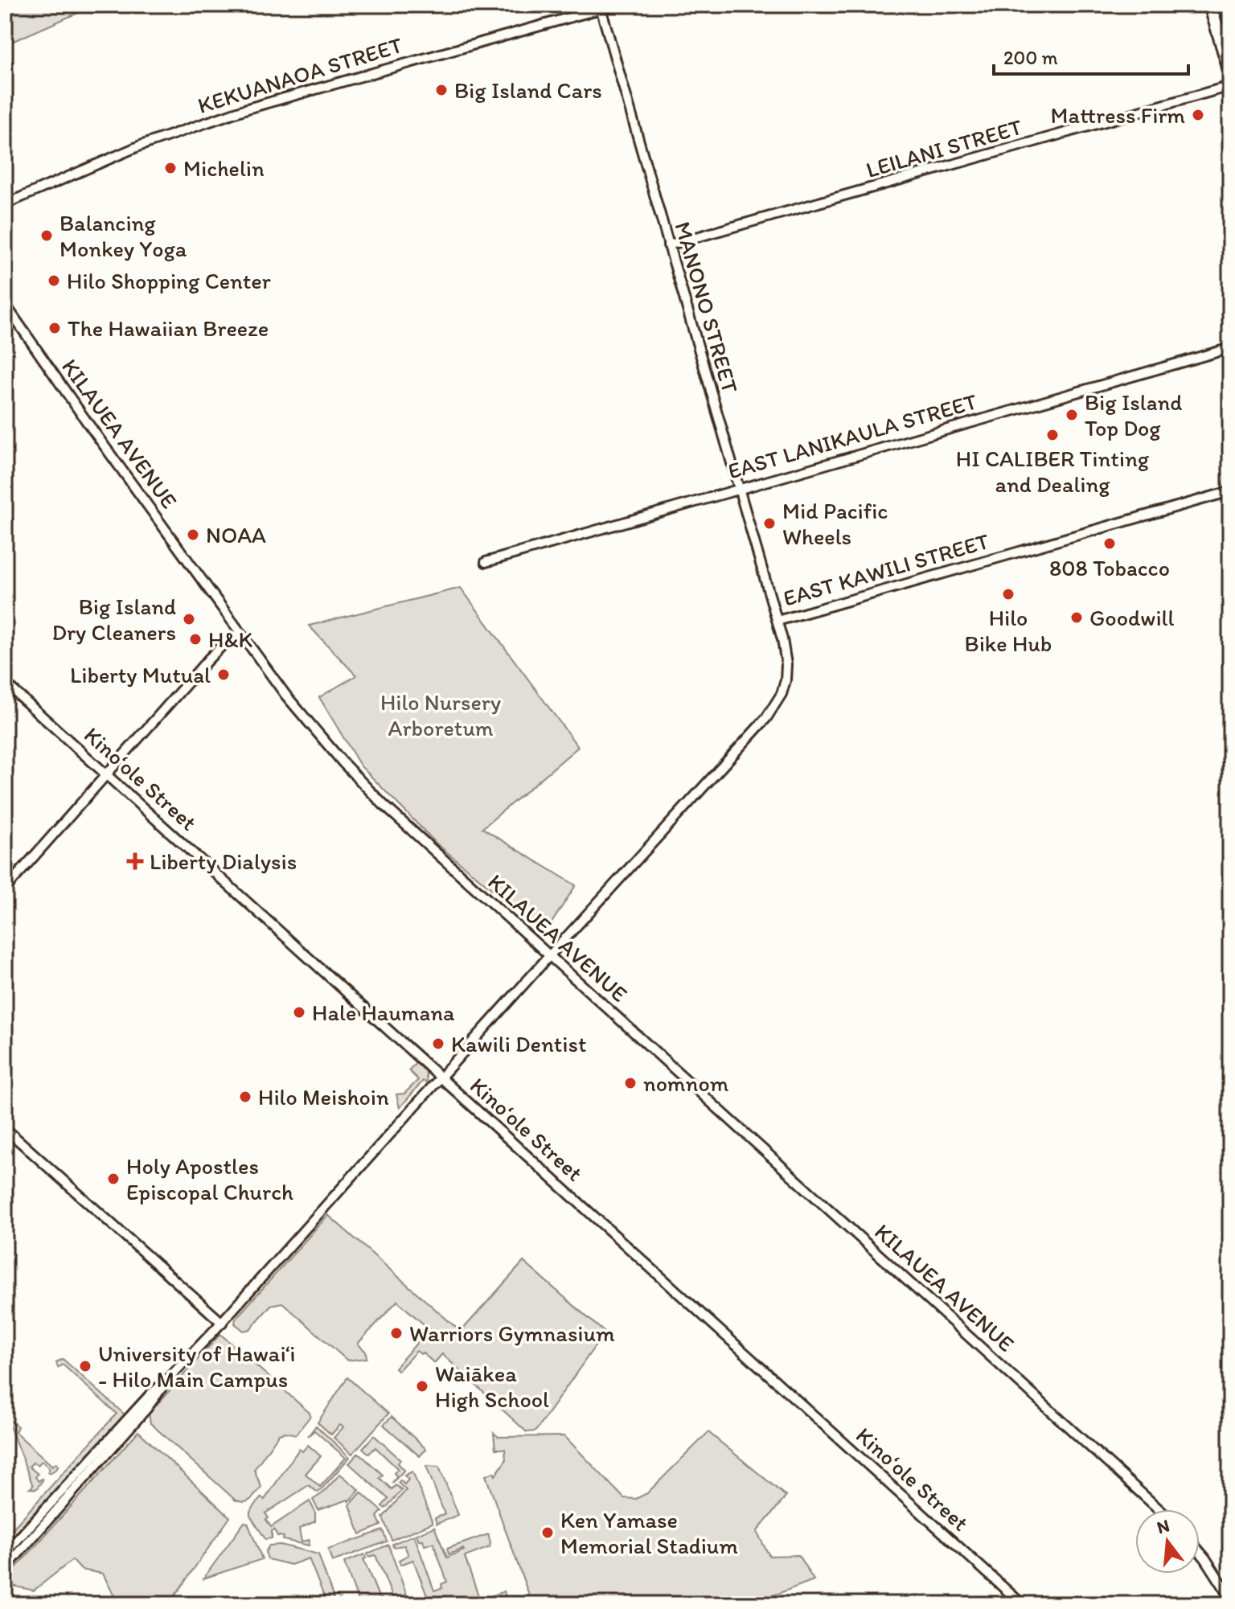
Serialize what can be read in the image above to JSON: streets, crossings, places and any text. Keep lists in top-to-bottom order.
{
  "streets": {
    "street": [
      "KEKUANAOA STREET",
      "LEILANI STREET",
      "MANONO STREET",
      "KILAUEA AVENUE",
      "EAST LANIKAULA STREET",
      "EAST KAWILI STREET",
      "Kinoʻole Street"
    ]
  },
  "crossings": [
    ["KEKUANAOA STREET", "MANONO STREET"],
    ["LEILANI STREET", "MANONO STREET"],
    ["MANONO STREET", "EAST LANIKAULA STREET"],
    ["MANONO STREET", "EAST KAWILI STREET"],
    ["KILAUEA AVENUE", "EAST KAWILI STREET"],
    ["EAST KAWILI STREET", "Kinoʻole Street"]
  ],
  "parks": ["Hilo Nursery Arboretum"],
  "places": {
    "other": [
      "Big Island Cars",
      "Mattress Firm",
      "Michelin",
      "Balancing Monkey Yoga",
      "Hilo Shopping Center",
      "The Hawaiian Breeze",
      "Big Island Top Dog",
      "HI CALIBER Tinting and Dealing",
      "Mid Pacific Wheels",
      "NOAA",
      "808 Tobacco",
      "Hilo Bike Hub",
      "Goodwill",
      "Big Island Dry Cleaners",
      "H&K",
      "Liberty Mutual",
      "Hale Haumana",
      "Kawili Dentist",
      "nomnom",
      "Hilo Meishoin",
      "Holy Apostles Episcopal Church",
      "Warriors Gymnasium",
      "University of Hawaiʻi - Hilo Main Campus",
      "Waiākea High School",
      "Ken Yamase Memorial Stadium"
    ],
    "health": ["Liberty Dialysis"]
  },
  "scale_bar": "200 m",
  "north": "top"
}
